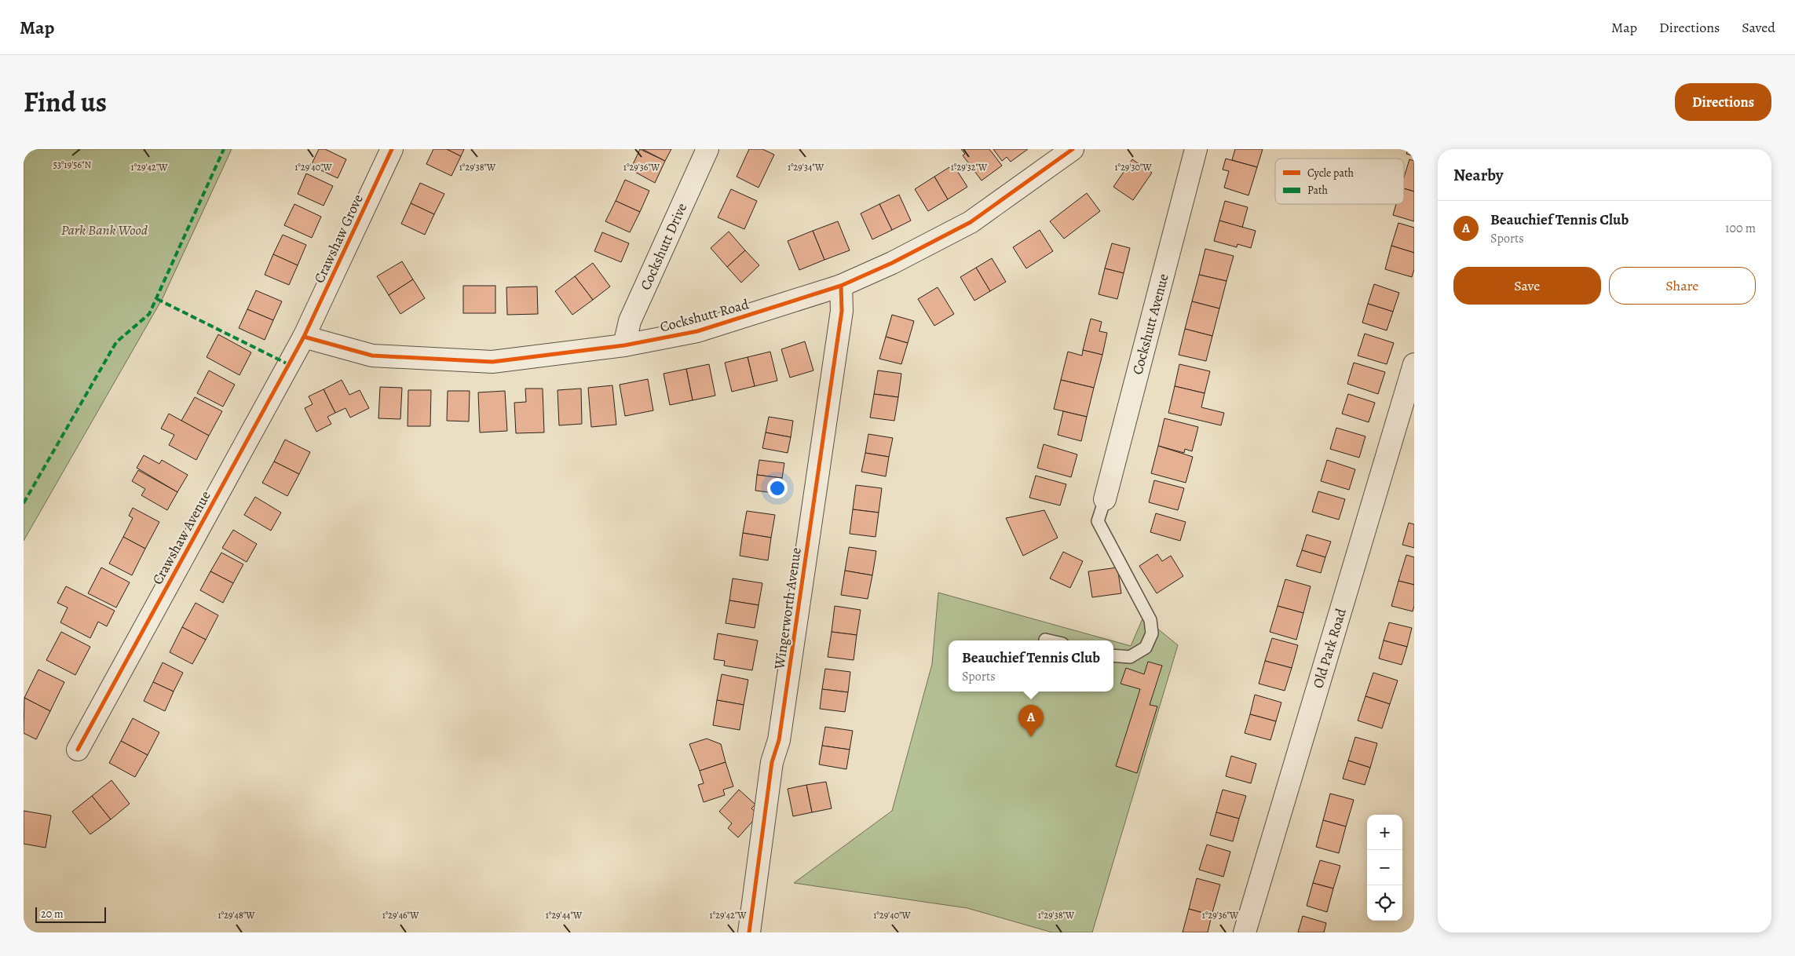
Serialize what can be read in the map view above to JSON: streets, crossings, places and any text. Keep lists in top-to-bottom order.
{
  "streets": {
    "street": [
      "Crawshaw Grove",
      "Cockshutt Drive",
      "Cockshutt Road",
      "Cockshutt Avenue",
      "Crawshaw Avenue",
      "Wingerworth Avenue",
      "Old Park Road"
    ]
  },
  "crossings": [
    ["Crawshaw Grove", "Cockshutt Road"],
    ["Crawshaw Grove", "Crawshaw Avenue"],
    ["Cockshutt Drive", "Cockshutt Road"],
    ["Cockshutt Road", "Crawshaw Avenue"],
    ["Cockshutt Road", "Wingerworth Avenue"]
  ],
  "parks": ["Park Bank Wood"],
  "legend": ["Cycle path", "Path"],
  "scale_bar": "20 m",
  "page": {
    "header": "Map",
    "nav": ["Map", "Directions", "Saved"],
    "title": "Find us",
    "buttons": [
      "Directions",
      ["Save", "Share"]
    ],
    "heading": "Nearby",
    "list": [
      {
        "mark": "A",
        "name": "Beauchief Tennis Club",
        "note": "Sports",
        "value": "100 m"
      }
    ],
    "popup": ["Beauchief Tennis Club", "Sports"],
    "pins": "A",
    "map_buttons": ["+", "−"],
    "scale": "20 m"
  },
  "coordinates": [
    "53°19'56\"N",
    "1°29'42\"W",
    "1°29'40\"W",
    "1°29'38\"W",
    "1°29'36\"W",
    "1°29'34\"W",
    "1°29'32\"W",
    "1°29'30\"W",
    "1°29'48\"W",
    "1°29'46\"W",
    "1°29'44\"W"
  ]
}
